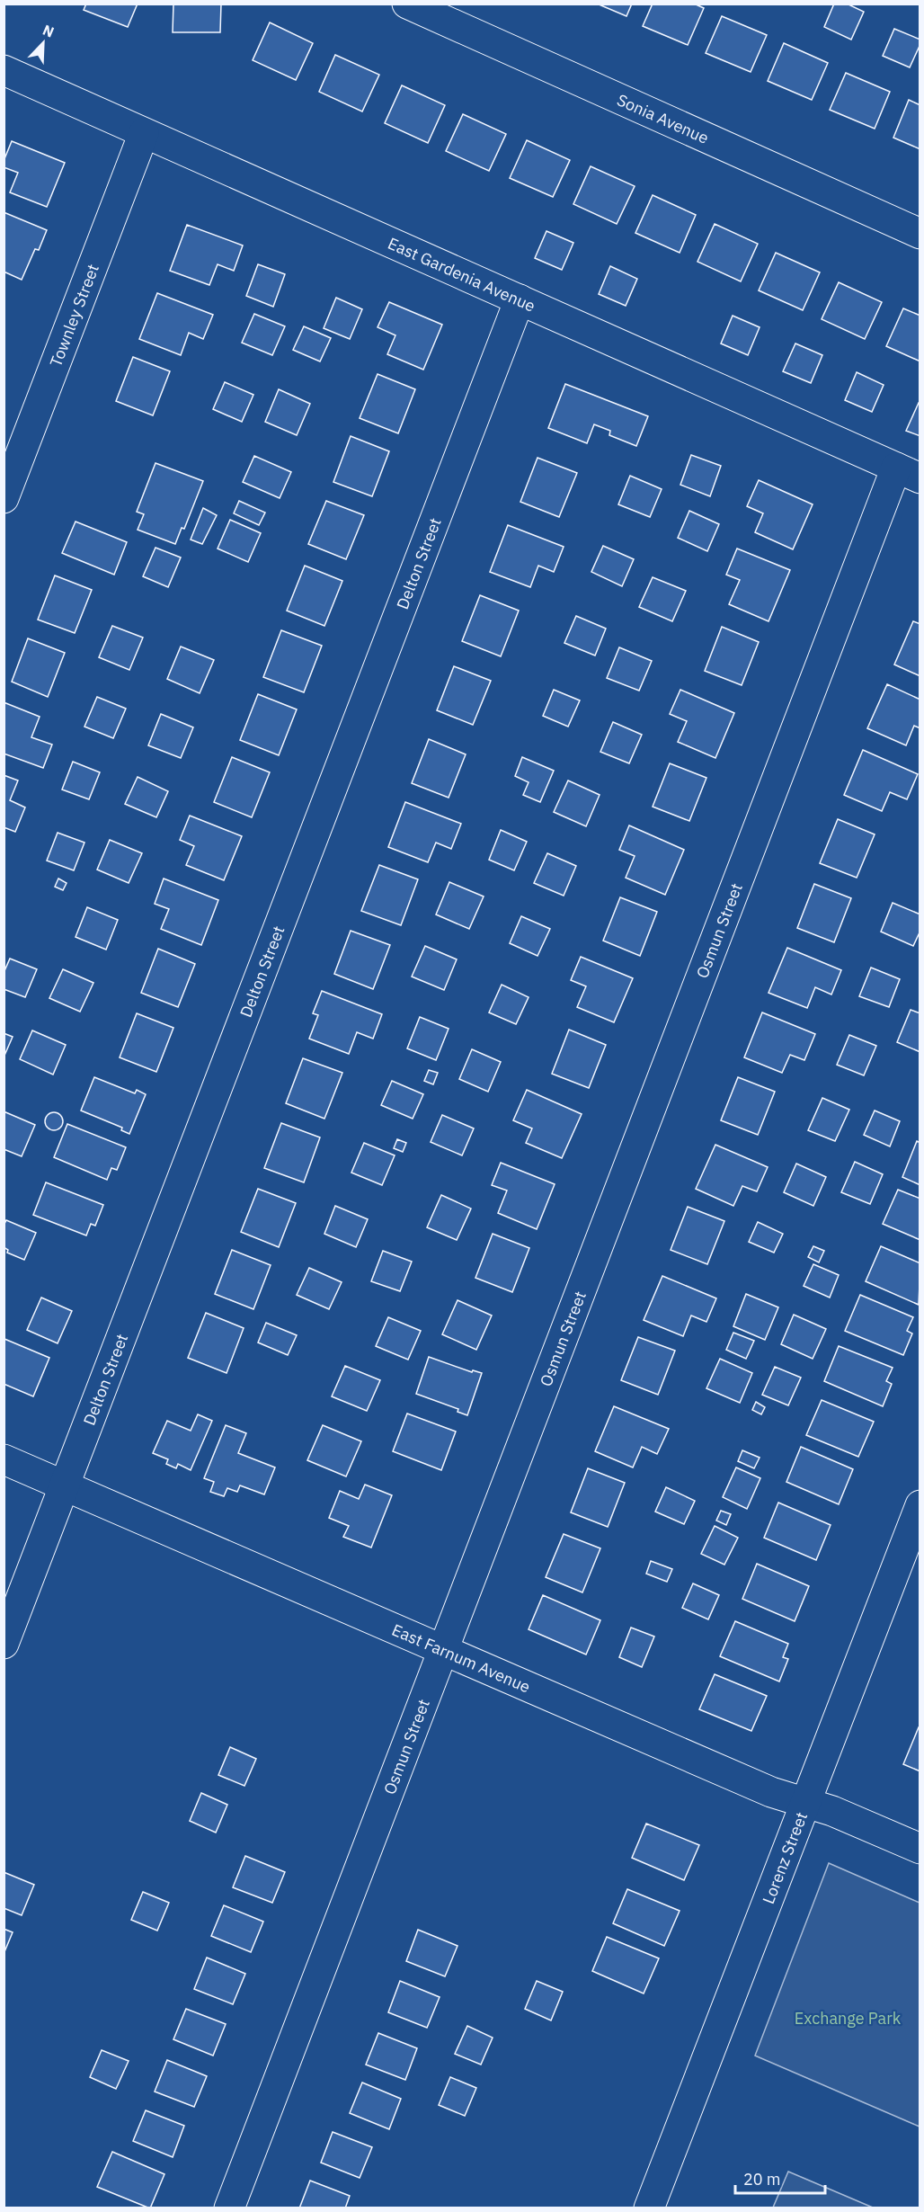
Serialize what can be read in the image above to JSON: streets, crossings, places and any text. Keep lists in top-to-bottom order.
{
  "streets": {
    "street": [
      "Sonia Avenue",
      "East Gardenia Avenue",
      "Townley Street",
      "Delton Street",
      "Osmun Street",
      "East Farnum Avenue",
      "Lorenz Street"
    ]
  },
  "crossings": [
    ["East Gardenia Avenue", "Townley Street"],
    ["East Gardenia Avenue", "Delton Street"],
    ["East Gardenia Avenue", "Osmun Street"],
    ["Delton Street", "East Farnum Avenue"],
    ["Osmun Street", "East Farnum Avenue"],
    ["East Farnum Avenue", "Lorenz Street"]
  ],
  "parks": ["Exchange Park"],
  "scale_bar": "20 m",
  "north": "top right"
}
